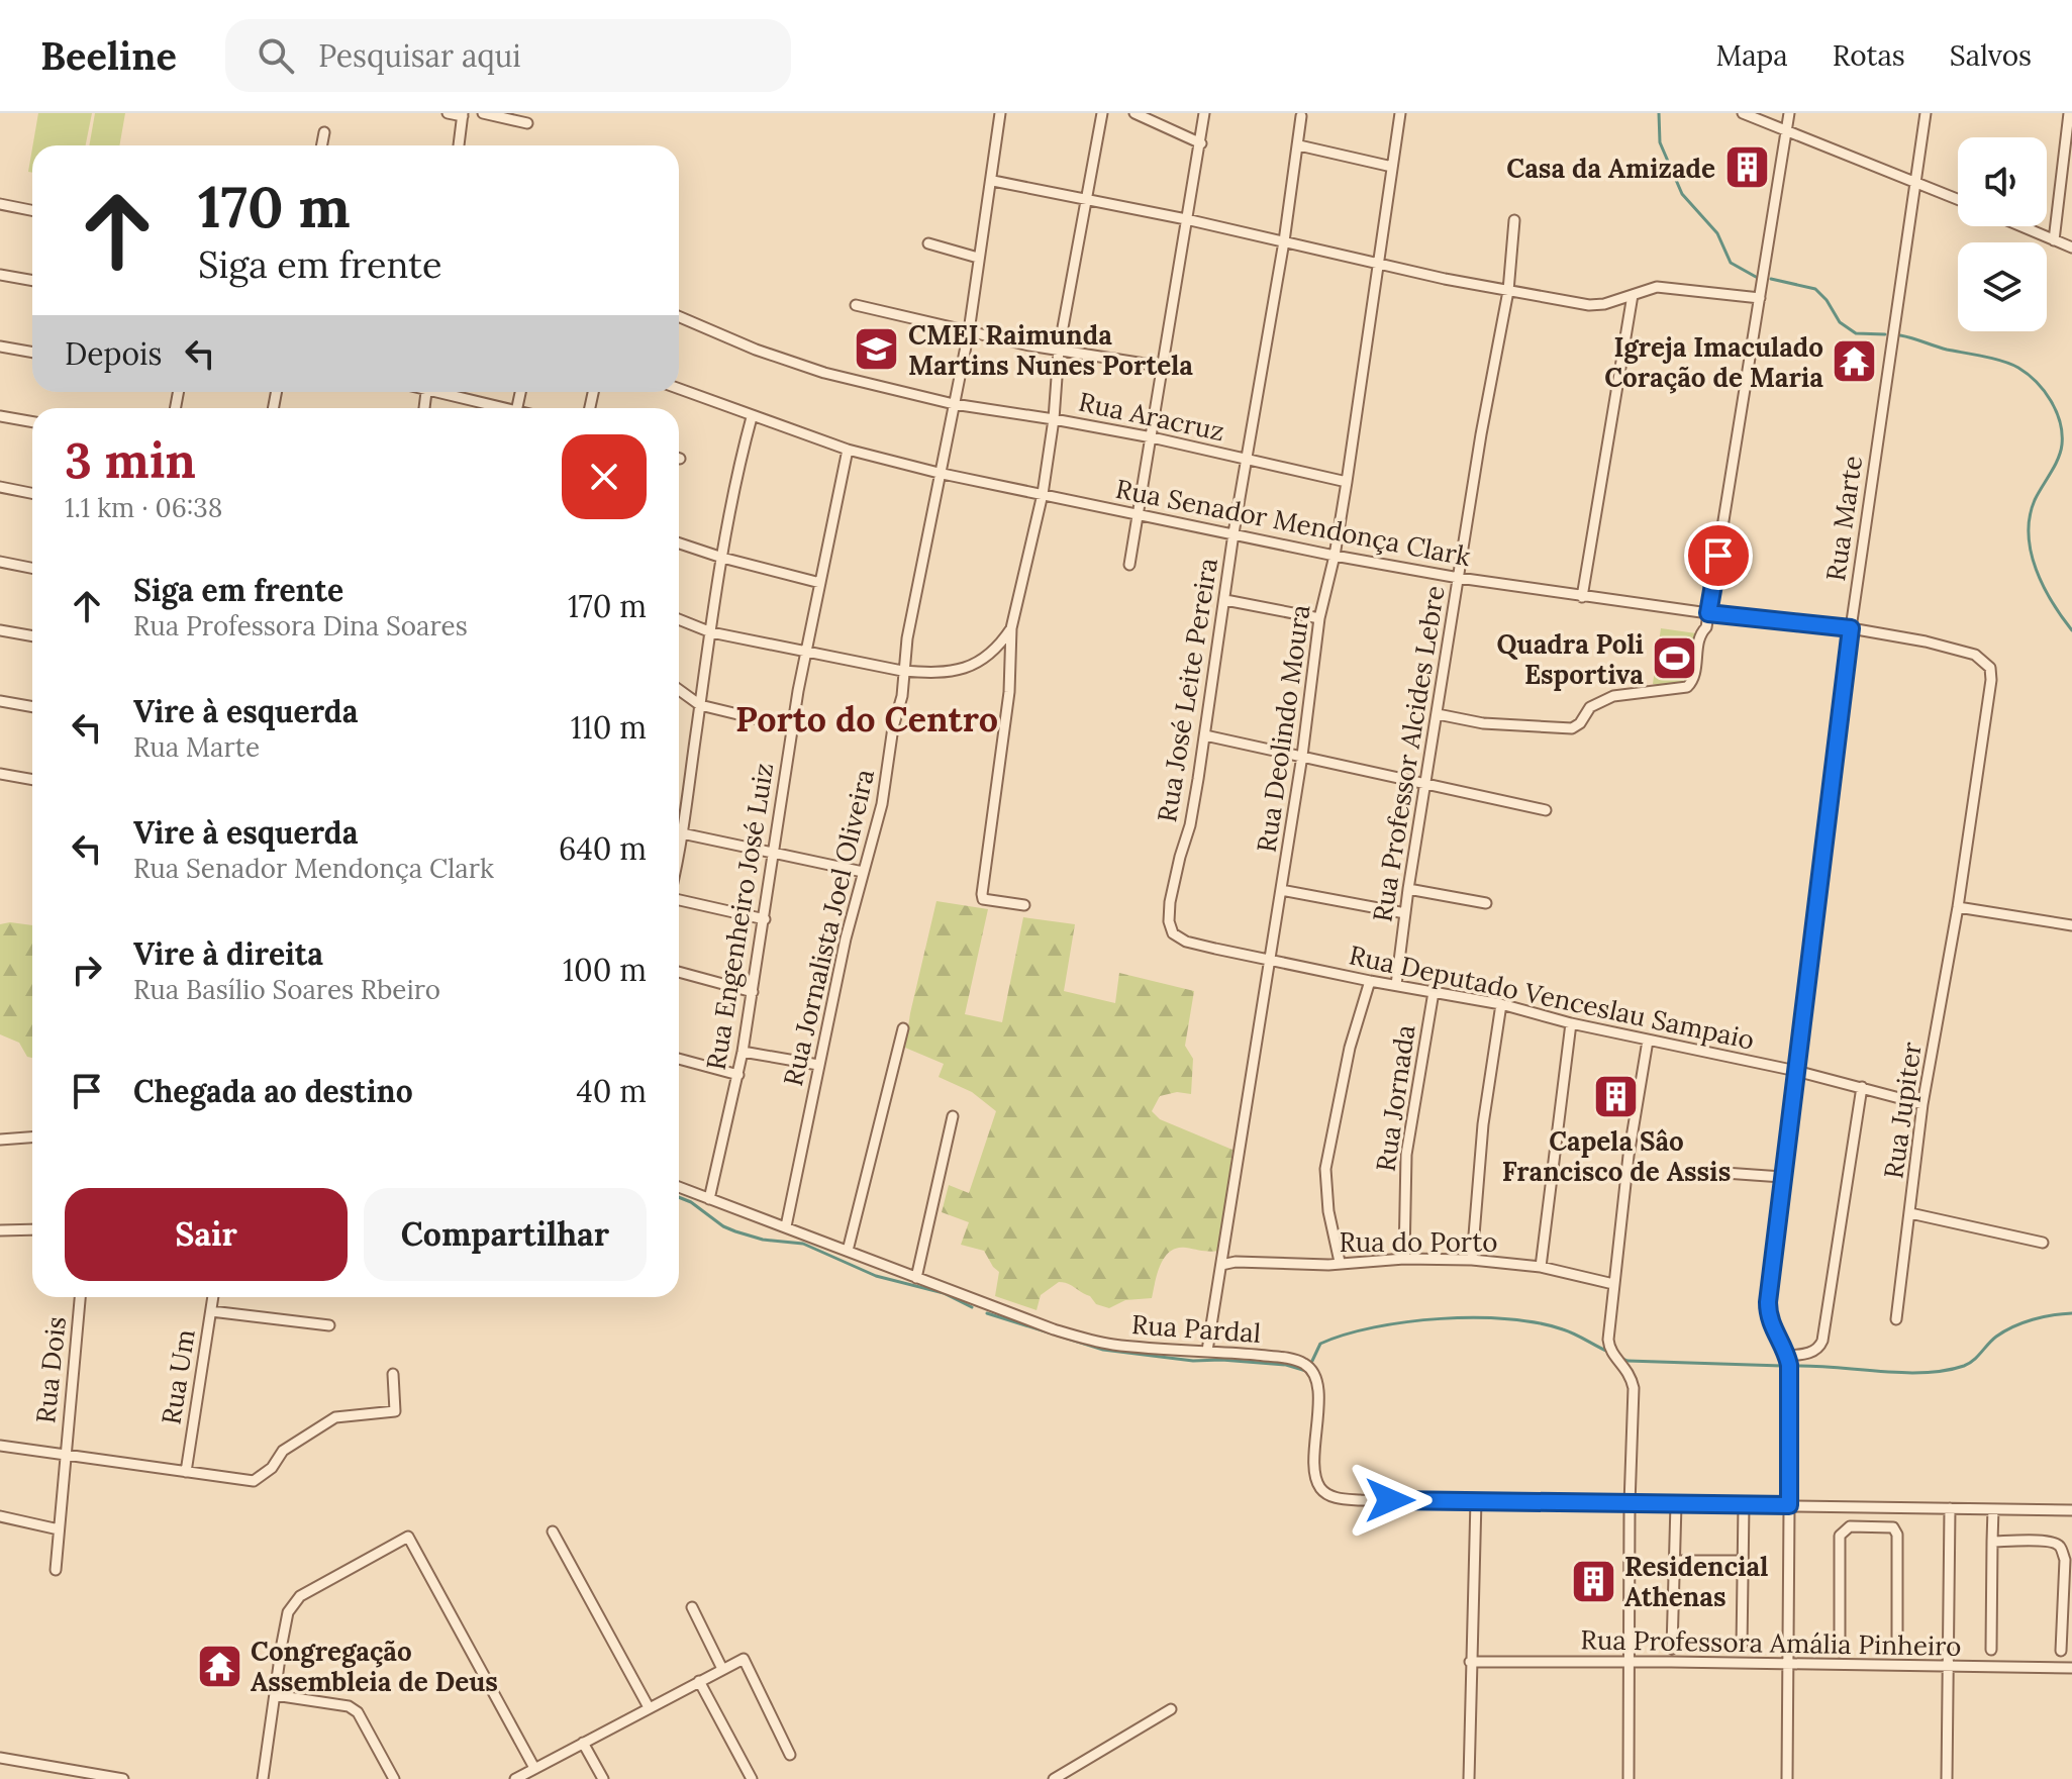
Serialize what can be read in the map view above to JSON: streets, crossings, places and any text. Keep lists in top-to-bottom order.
{
  "streets": {
    "street": [
      "Rua Aracruz",
      "Rua Marte",
      "Rua Senador Mendonça Clark",
      "Rua José Leite Pereira",
      "Rua Deolindo Moura",
      "Rua Professor Alcides Lebre",
      "Rua Engenheiro José Luiz",
      "Rua Jornalista Joel Oliveira",
      "Rua Deputado Venceslau Sampaio",
      "Rua Jornada",
      "Rua Jupiter",
      "Rua do Porto",
      "Rua Pardal",
      "Rua Dois",
      "Rua Um",
      "Rua Professora Amália Pinheiro"
    ]
  },
  "crossings": [
    ["Rua Aracruz", "Rua José Leite Pereira"],
    ["Rua Aracruz", "Rua Deolindo Moura"],
    ["Rua Aracruz", "Rua Jornalista Joel Oliveira"],
    ["Rua Marte", "Rua Senador Mendonça Clark"],
    ["Rua Marte", "Rua Deputado Venceslau Sampaio"],
    ["Rua Marte", "Rua Jupiter"],
    ["Rua Marte", "Rua Pardal"],
    ["Rua Marte", "Rua Professora Amália Pinheiro"],
    ["Rua Senador Mendonça Clark", "Rua José Leite Pereira"],
    ["Rua Senador Mendonça Clark", "Rua Deolindo Moura"],
    ["Rua Senador Mendonça Clark", "Rua Professor Alcides Lebre"],
    ["Rua Senador Mendonça Clark", "Rua Engenheiro José Luiz"],
    ["Rua Senador Mendonça Clark", "Rua Jornalista Joel Oliveira"],
    ["Rua Senador Mendonça Clark", "Rua Jupiter"],
    ["Rua José Leite Pereira", "Rua Deputado Venceslau Sampaio"],
    ["Rua Deolindo Moura", "Rua Deputado Venceslau Sampaio"],
    ["Rua Deolindo Moura", "Rua do Porto"],
    ["Rua Deolindo Moura", "Rua Pardal"],
    ["Rua Professor Alcides Lebre", "Rua Deputado Venceslau Sampaio"],
    ["Rua Engenheiro José Luiz", "Rua Pardal"],
    ["Rua Jornalista Joel Oliveira", "Rua Pardal"],
    ["Rua Deputado Venceslau Sampaio", "Rua Jornada"],
    ["Rua Deputado Venceslau Sampaio", "Rua Jupiter"],
    ["Rua Jornada", "Rua do Porto"]
  ],
  "districts": ["Porto do Centro"],
  "places": {
    "building": ["Casa da Amizade", "Capela Sâo Francisco de Assis", "Residencial Athenas"],
    "school or university": ["CMEI Raimunda Martins Nunes Portela"],
    "temple": ["Igreja Imaculado Coração de Maria", "Congregação Assembleia de Deus"],
    "sports": ["Quadra Poli Esportiva"]
  },
  "page": {
    "header": "Beeline",
    "search": "Pesquisar aqui",
    "nav": ["Mapa", "Rotas", "Salvos"],
    "turn": ["170 m", "Siga em frente"],
    "then": "Depois",
    "heading": ["3 min", "1.1 km · 06:38"],
    "list": [
      {
        "name": "Siga em frente",
        "note": "Rua Professora Dina Soares",
        "value": "170 m"
      },
      {
        "name": "Vire à esquerda",
        "note": "Rua Marte",
        "value": "110 m"
      },
      {
        "name": "Vire à esquerda",
        "note": "Rua Senador Mendonça Clark",
        "value": "640 m"
      },
      {
        "name": "Vire à direita",
        "note": "Rua Basílio Soares Rbeiro",
        "value": "100 m"
      },
      {
        "name": "Chegada ao destino",
        "value": "40 m"
      }
    ],
    "buttons": ["Sair", "Compartilhar"]
  }
}
